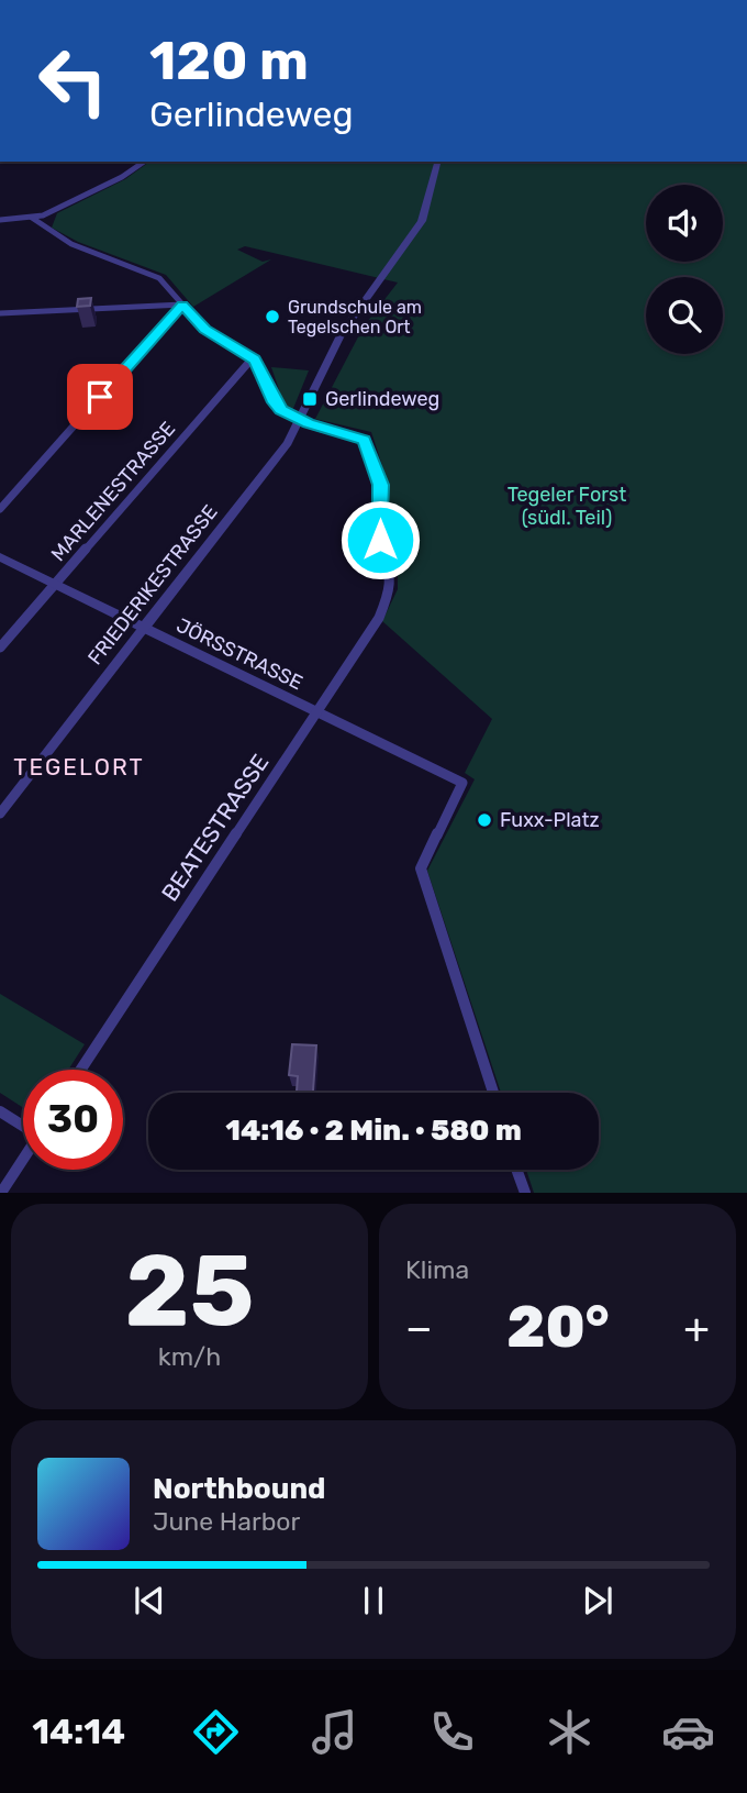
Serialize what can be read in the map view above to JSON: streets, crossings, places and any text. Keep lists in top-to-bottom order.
{
  "streets": {
    "street": [
      "MARLENESTRASSE",
      "FRIEDERIKESTRASSE",
      "JÖRSSTRASSE",
      "BEATESTRASSE"
    ]
  },
  "crossings": [
    ["MARLENESTRASSE", "JÖRSSTRASSE"],
    ["FRIEDERIKESTRASSE", "JÖRSSTRASSE"],
    ["FRIEDERIKESTRASSE", "BEATESTRASSE"],
    ["JÖRSSTRASSE", "BEATESTRASSE"]
  ],
  "districts": ["TEGELORT"],
  "parks": ["Tegeler Forst (südl. Teil)"],
  "places": {
    "other": ["Grundschule am Tegelschen Ort", "Fuxx-Platz"],
    "transit": ["Gerlindeweg"]
  },
  "page": {
    "turn": ["120 m", "Gerlindeweg"],
    "limit": "30",
    "trip": "14:16 · 2 Min. · 580 m",
    "tile": [
      ["25", "km/h"],
      "Klima"
    ],
    "heat": ["−", "20°", "+"],
    "song": ["Northbound", "June Harbor"],
    "tabs": "14:14"
  }
}
